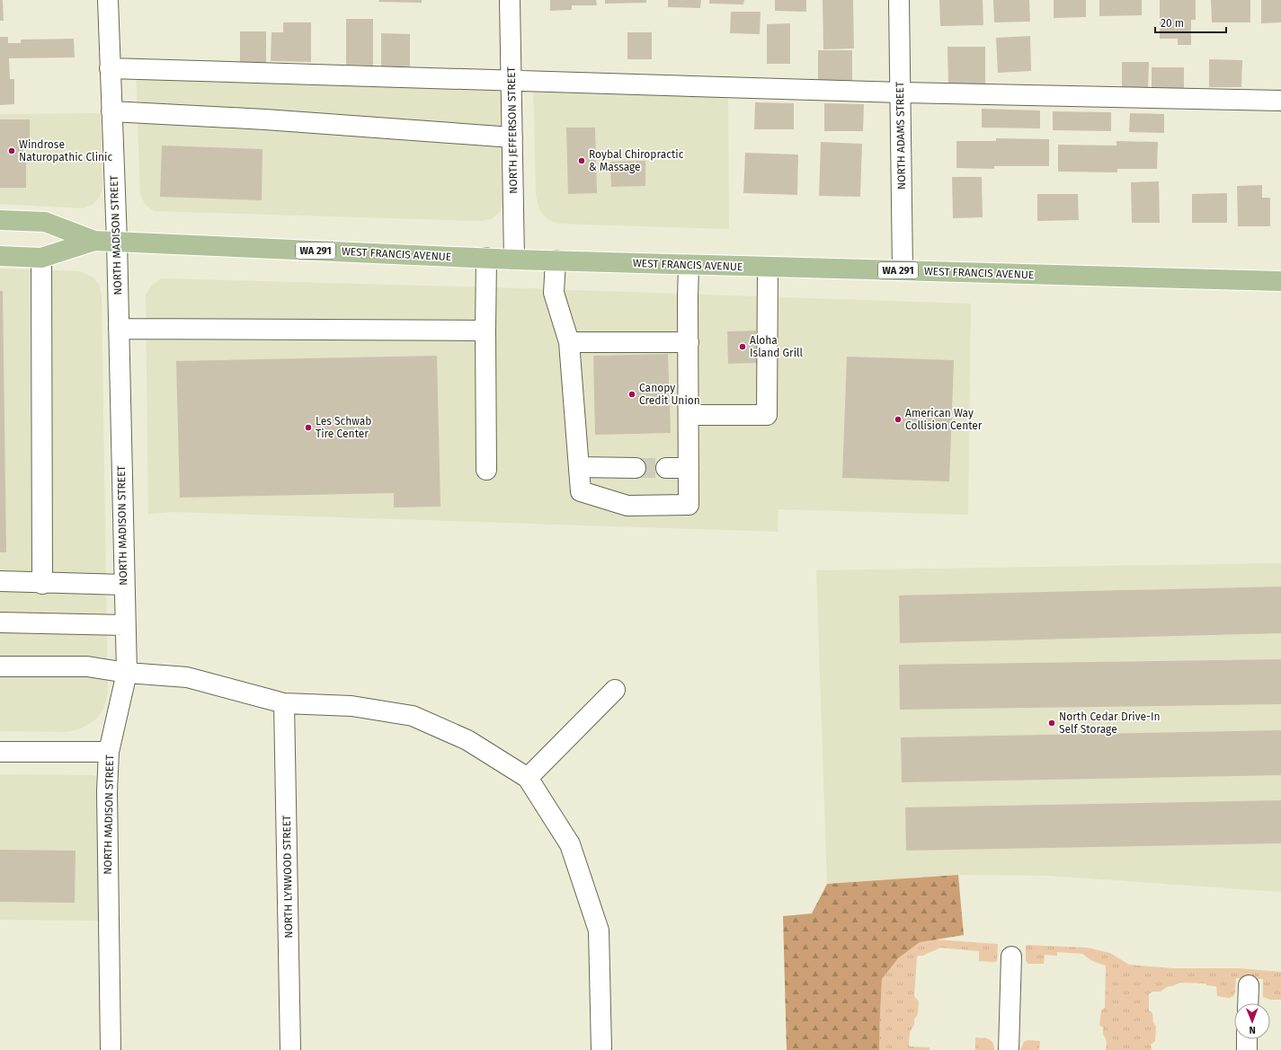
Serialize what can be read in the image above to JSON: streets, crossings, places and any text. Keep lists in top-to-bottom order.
{
  "streets": {
    "main road": ["WA 291", "WEST FRANCIS AVENUE"],
    "street": [
      "NORTH JEFFERSON STREET",
      "NORTH ADAMS STREET",
      "NORTH MADISON STREET",
      "NORTH LYNWOOD STREET"
    ]
  },
  "crossings": [
    ["NORTH JEFFERSON STREET", "WEST FRANCIS AVENUE"],
    ["NORTH ADAMS STREET", "WEST FRANCIS AVENUE"],
    ["NORTH MADISON STREET", "WEST FRANCIS AVENUE"]
  ],
  "places": [
    "Windrose Naturopathic Clinic",
    "Roybal Chiropractic & Massage",
    "Aloha Island Grill",
    "Canopy Credit Union",
    "American Way Collision Center",
    "Les Schwab Tire Center",
    "North Cedar Drive-In Self Storage"
  ],
  "scale_bar": "20 m",
  "north": "bottom"
}
